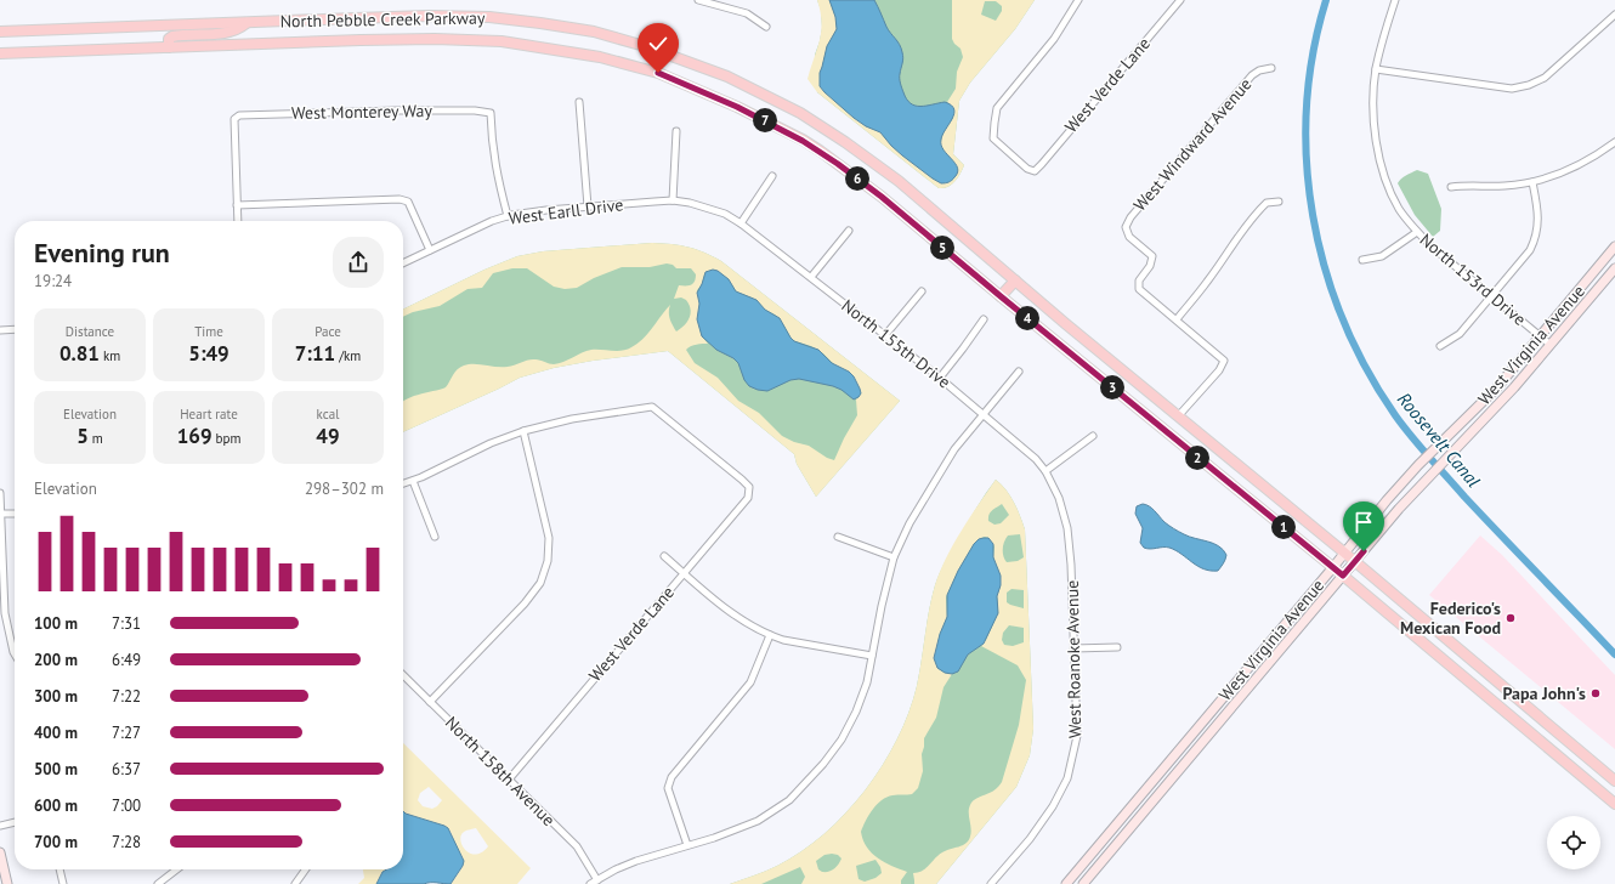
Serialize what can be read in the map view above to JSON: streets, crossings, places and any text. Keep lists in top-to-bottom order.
{
  "streets": {
    "main road": ["North Pebble Creek Parkway", "West Virginia Avenue"],
    "street": [
      "West Verde Lane",
      "West Monterey Way",
      "West Windward Avenue",
      "West Earll Drive",
      "North 153rd Drive",
      "North 155th Drive",
      "West Roanoke Avenue",
      "North 158th Avenue"
    ]
  },
  "crossings": [
    ["North Pebble Creek Parkway", "West Virginia Avenue"],
    ["West Verde Lane", "North 158th Avenue"],
    ["West Monterey Way", "West Earll Drive"],
    ["West Earll Drive", "North 155th Drive"],
    ["North 153rd Drive", "West Virginia Avenue"],
    ["North 155th Drive", "West Roanoke Avenue"]
  ],
  "water": ["Roosevelt Canal"],
  "places": ["Federico's Mexican Food", "Papa John's"],
  "page": {
    "pins": [
      "7",
      "6",
      "5",
      "4",
      "3",
      "2",
      "1"
    ],
    "heading": ["Evening run", "19:24"],
    "stats": [
      ["Distance", "0.81 km"],
      ["Time", "5:49"],
      ["Pace", "7:11 /km"],
      ["Elevation", "5 m"],
      ["Heart rate", "169 bpm"],
      ["kcal", "49"]
    ],
    "chart": ["Elevation", "298–302 m"],
    "list": [
      {
        "name": "100 m",
        "note": "7:31"
      },
      {
        "name": "200 m",
        "note": "6:49"
      },
      {
        "name": "300 m",
        "note": "7:22"
      },
      {
        "name": "400 m",
        "note": "7:27"
      },
      {
        "name": "500 m",
        "note": "6:37"
      },
      {
        "name": "600 m",
        "note": "7:00"
      },
      {
        "name": "700 m",
        "note": "7:28"
      }
    ]
  }
}
